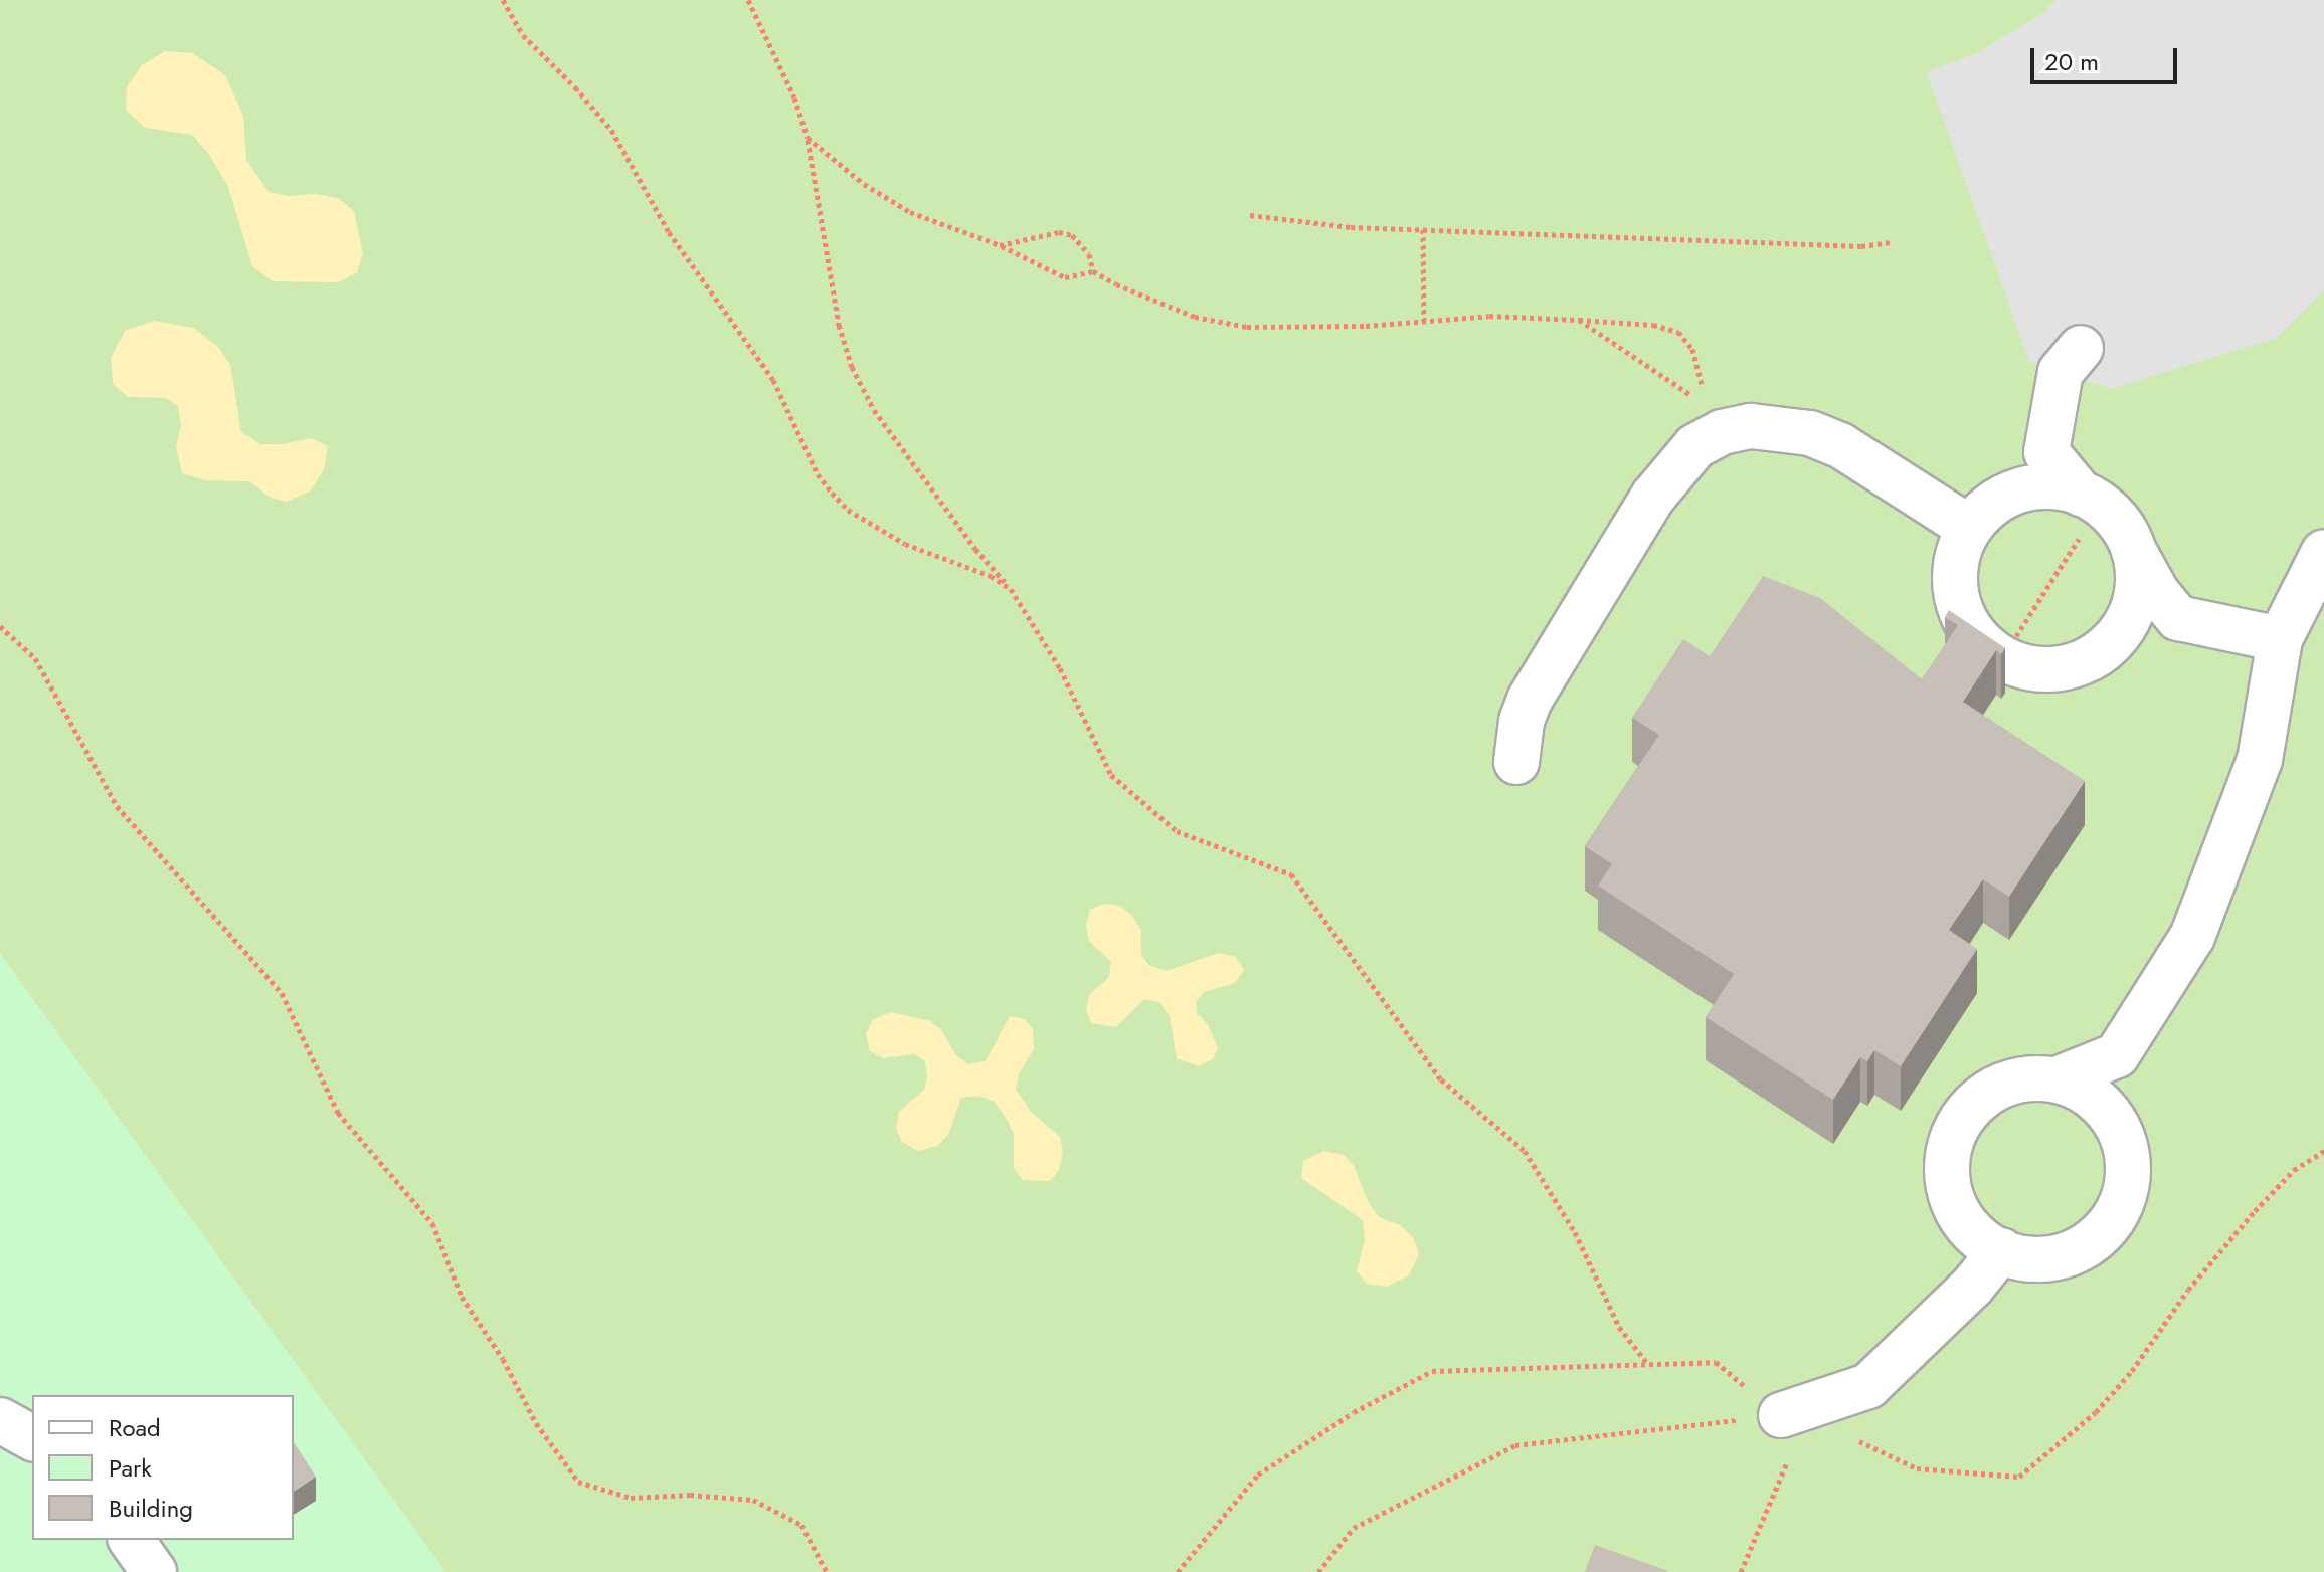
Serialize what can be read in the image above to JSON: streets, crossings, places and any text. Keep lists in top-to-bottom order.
{
  "legend": ["Road", "Park", "Building"],
  "scale_bar": "20 m"
}
